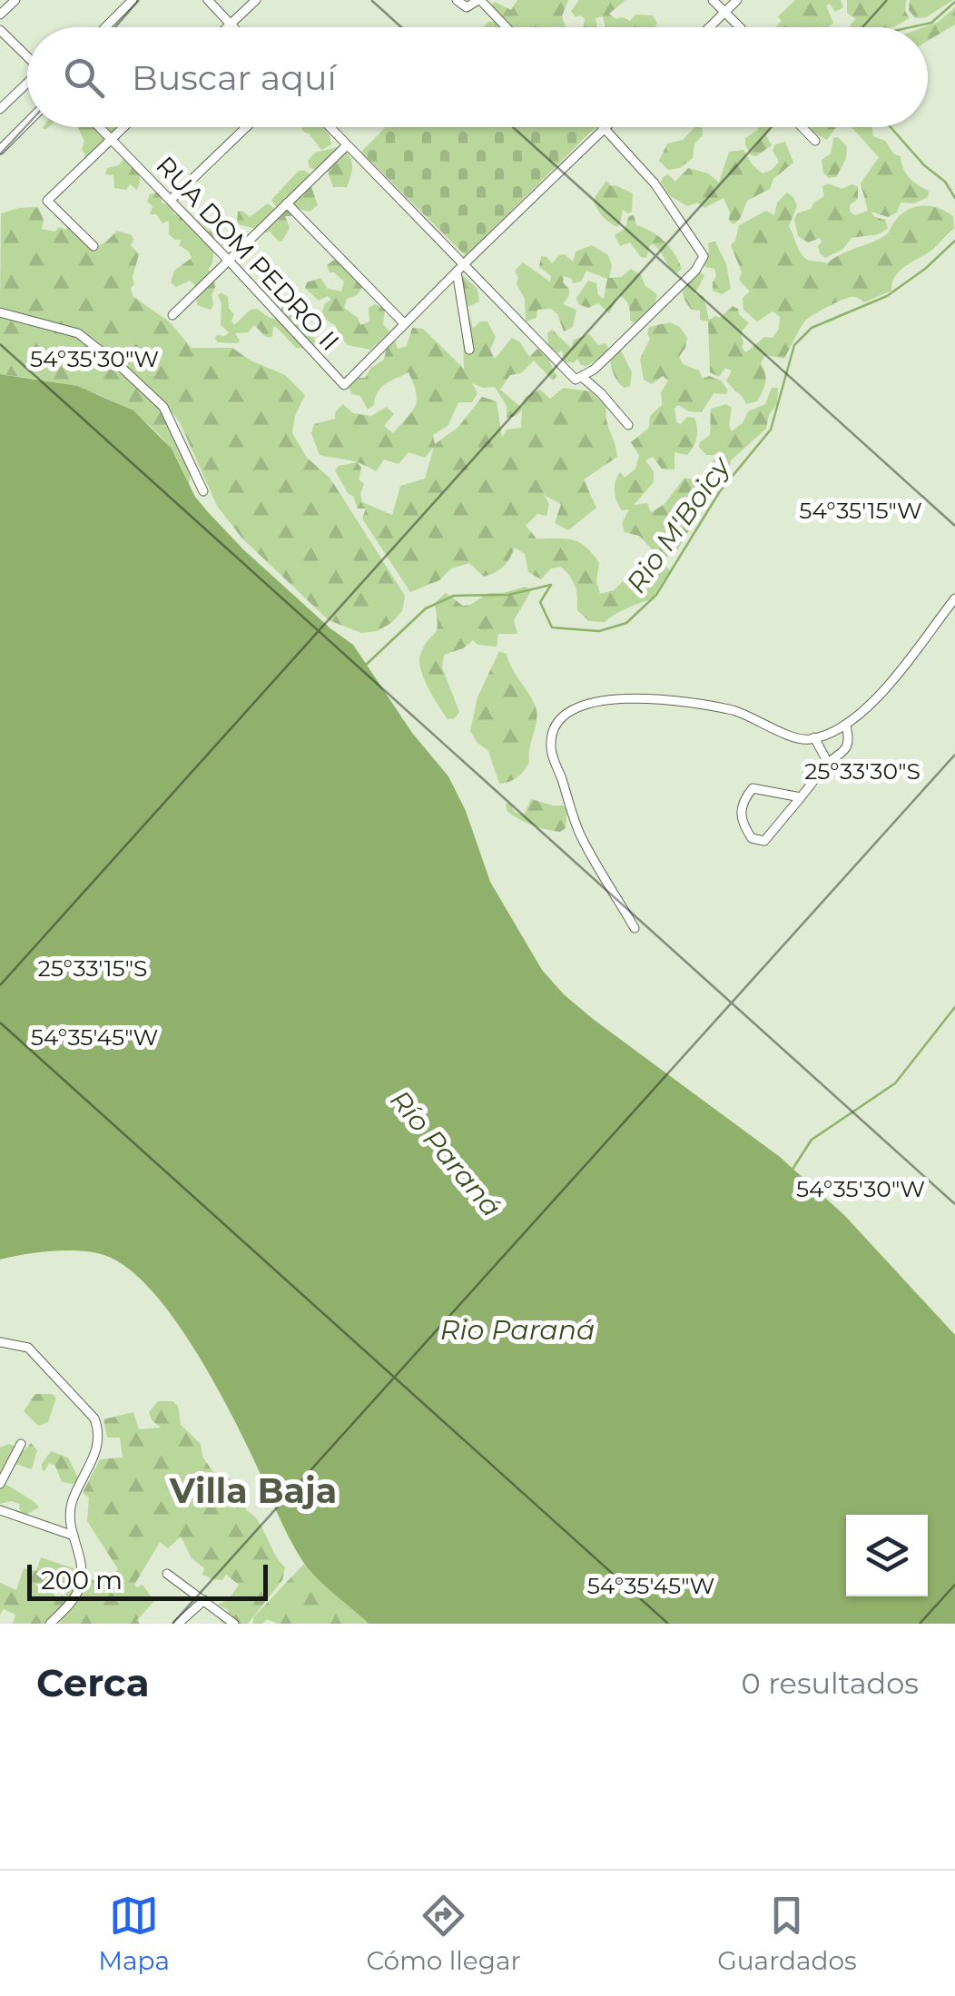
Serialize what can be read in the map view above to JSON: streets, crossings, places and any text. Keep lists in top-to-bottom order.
{
  "streets": {
    "street": ["RUA DOM PEDRO II"]
  },
  "districts": ["Villa Baja"],
  "water": ["Rio M'Boicy", "Río Paraná", "Rio Paraná"],
  "scale_bar": "200 m",
  "page": {
    "search": "Buscar aquí",
    "scale": "200 m",
    "heading": ["Cerca", "0 resultados"],
    "nav": ["Mapa", "Cómo llegar", "Guardados"]
  },
  "coordinates": [
    "54°35'30\"W",
    "54°35'15\"W",
    "25°33'30\"S",
    "25°33'15\"S",
    "54°35'45\"W"
  ]
}
